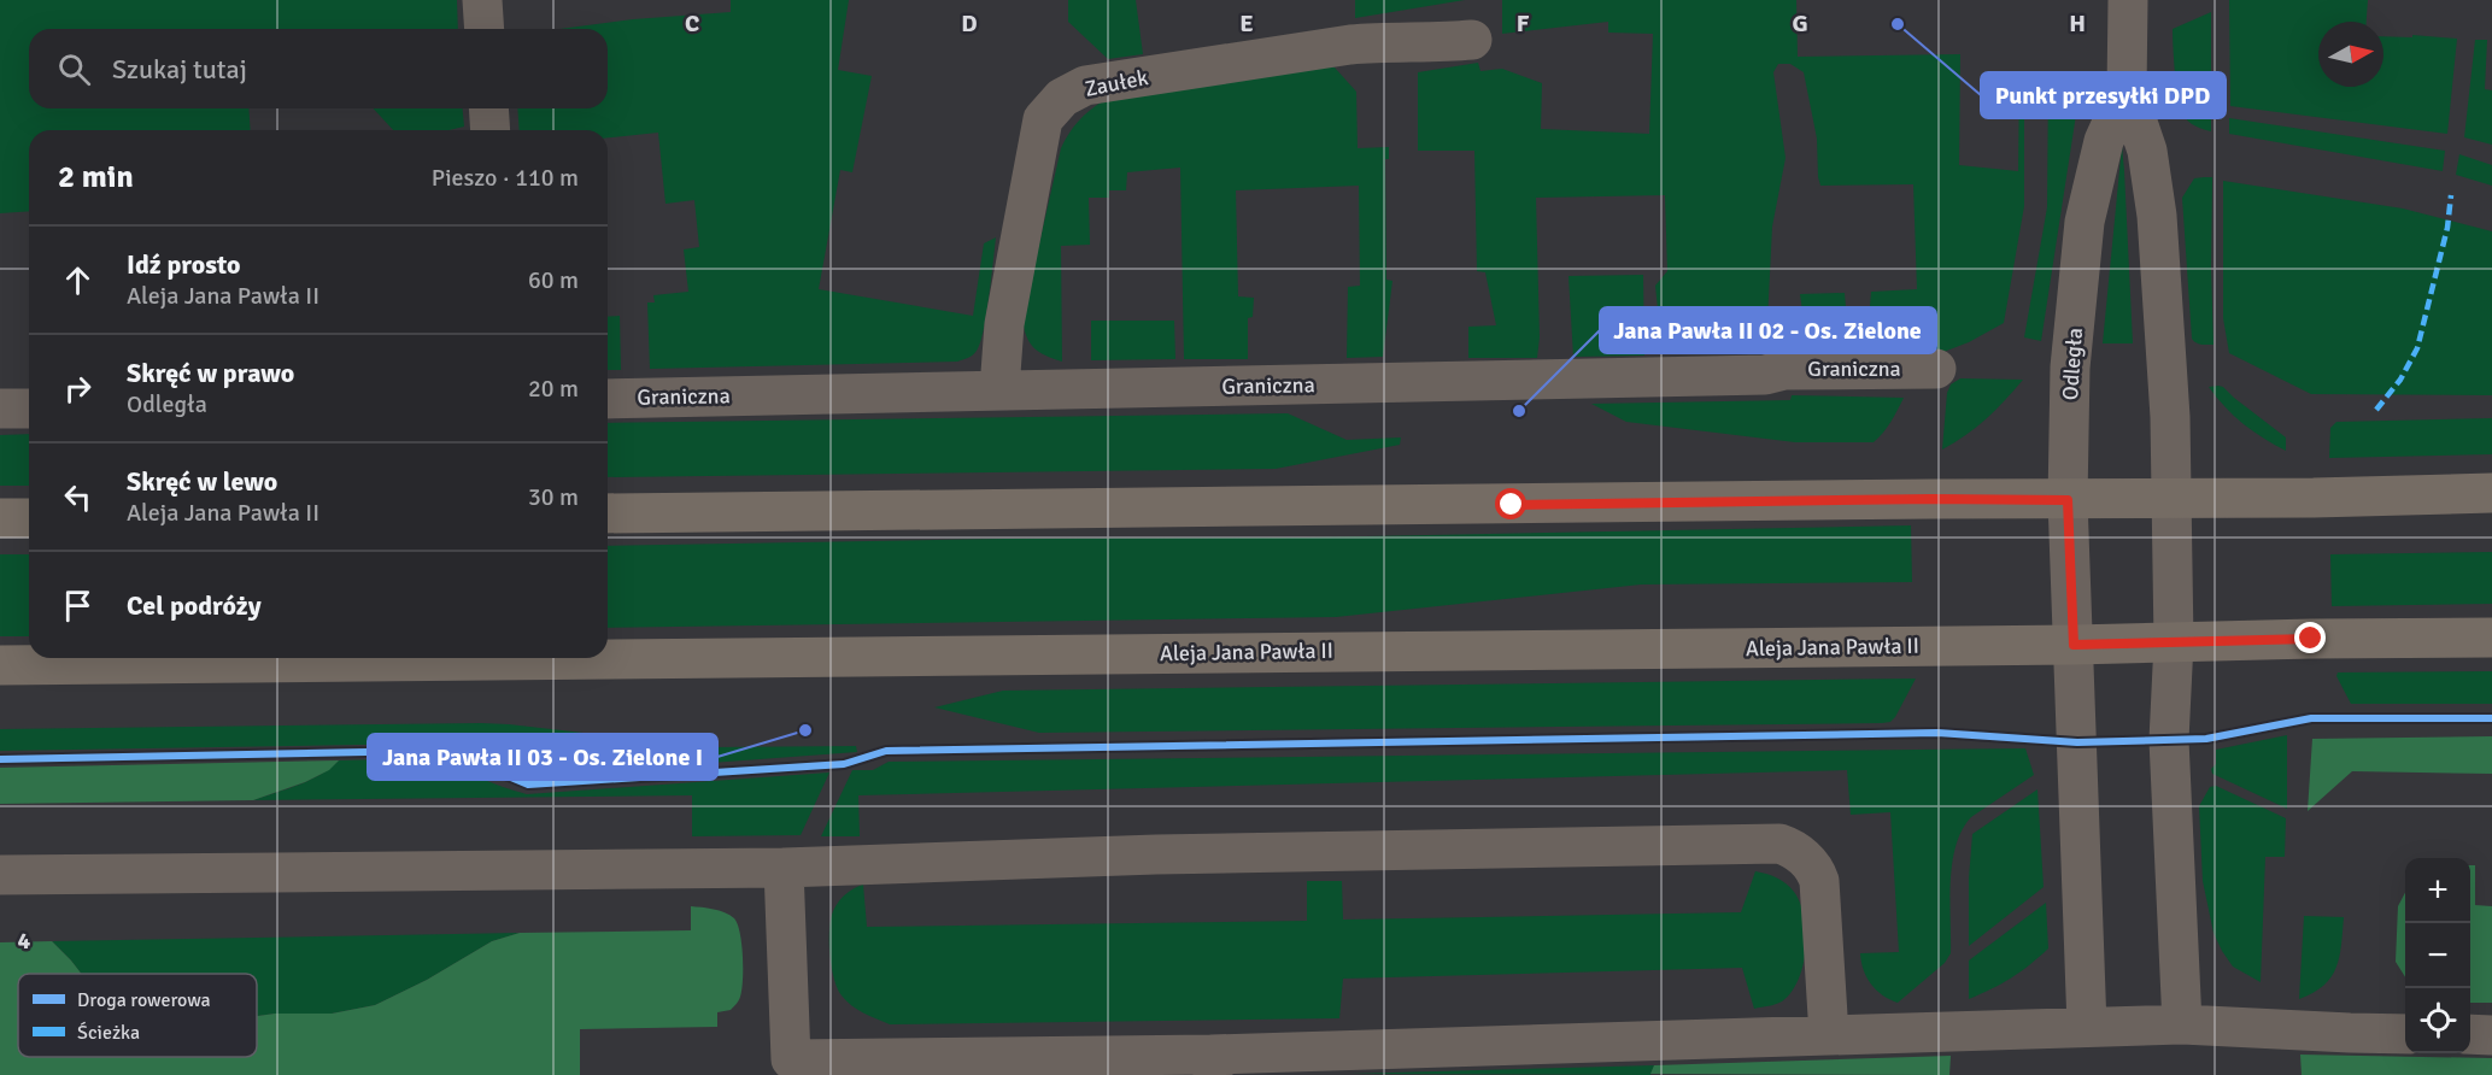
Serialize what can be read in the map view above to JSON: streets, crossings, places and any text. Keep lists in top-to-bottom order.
{
  "streets": {
    "main road": ["Aleja Jana Pawła II"],
    "street": ["Zaułek", "Odległa", "Graniczna"]
  },
  "crossings": [
    ["Zaułek", "Graniczna"],
    ["Odległa", "Aleja Jana Pawła II"]
  ],
  "places": ["Punkt przesyłki DPD", "Jana Pawła II 02 - Os. Zielone", "Jana Pawła II 03 - Os. Zielone I"],
  "legend": ["Droga rowerowa", "Ścieżka"],
  "north": "right",
  "page": {
    "search": "Szukaj tutaj",
    "heading": ["2 min", "Pieszo · 110 m"],
    "list": [
      ["Idź prosto", "Aleja Jana Pawła II", "60 m"],
      ["Skręć w prawo", "Odległa", "20 m"],
      ["Skręć w lewo", "Aleja Jana Pawła II", "30 m"],
      "Cel podróży"
    ],
    "map_buttons": ["+", "−"]
  },
  "grid": {
    "columns": [
      "C",
      "D",
      "E",
      "F",
      "G",
      "H"
    ],
    "rows": ["4"]
  }
}
